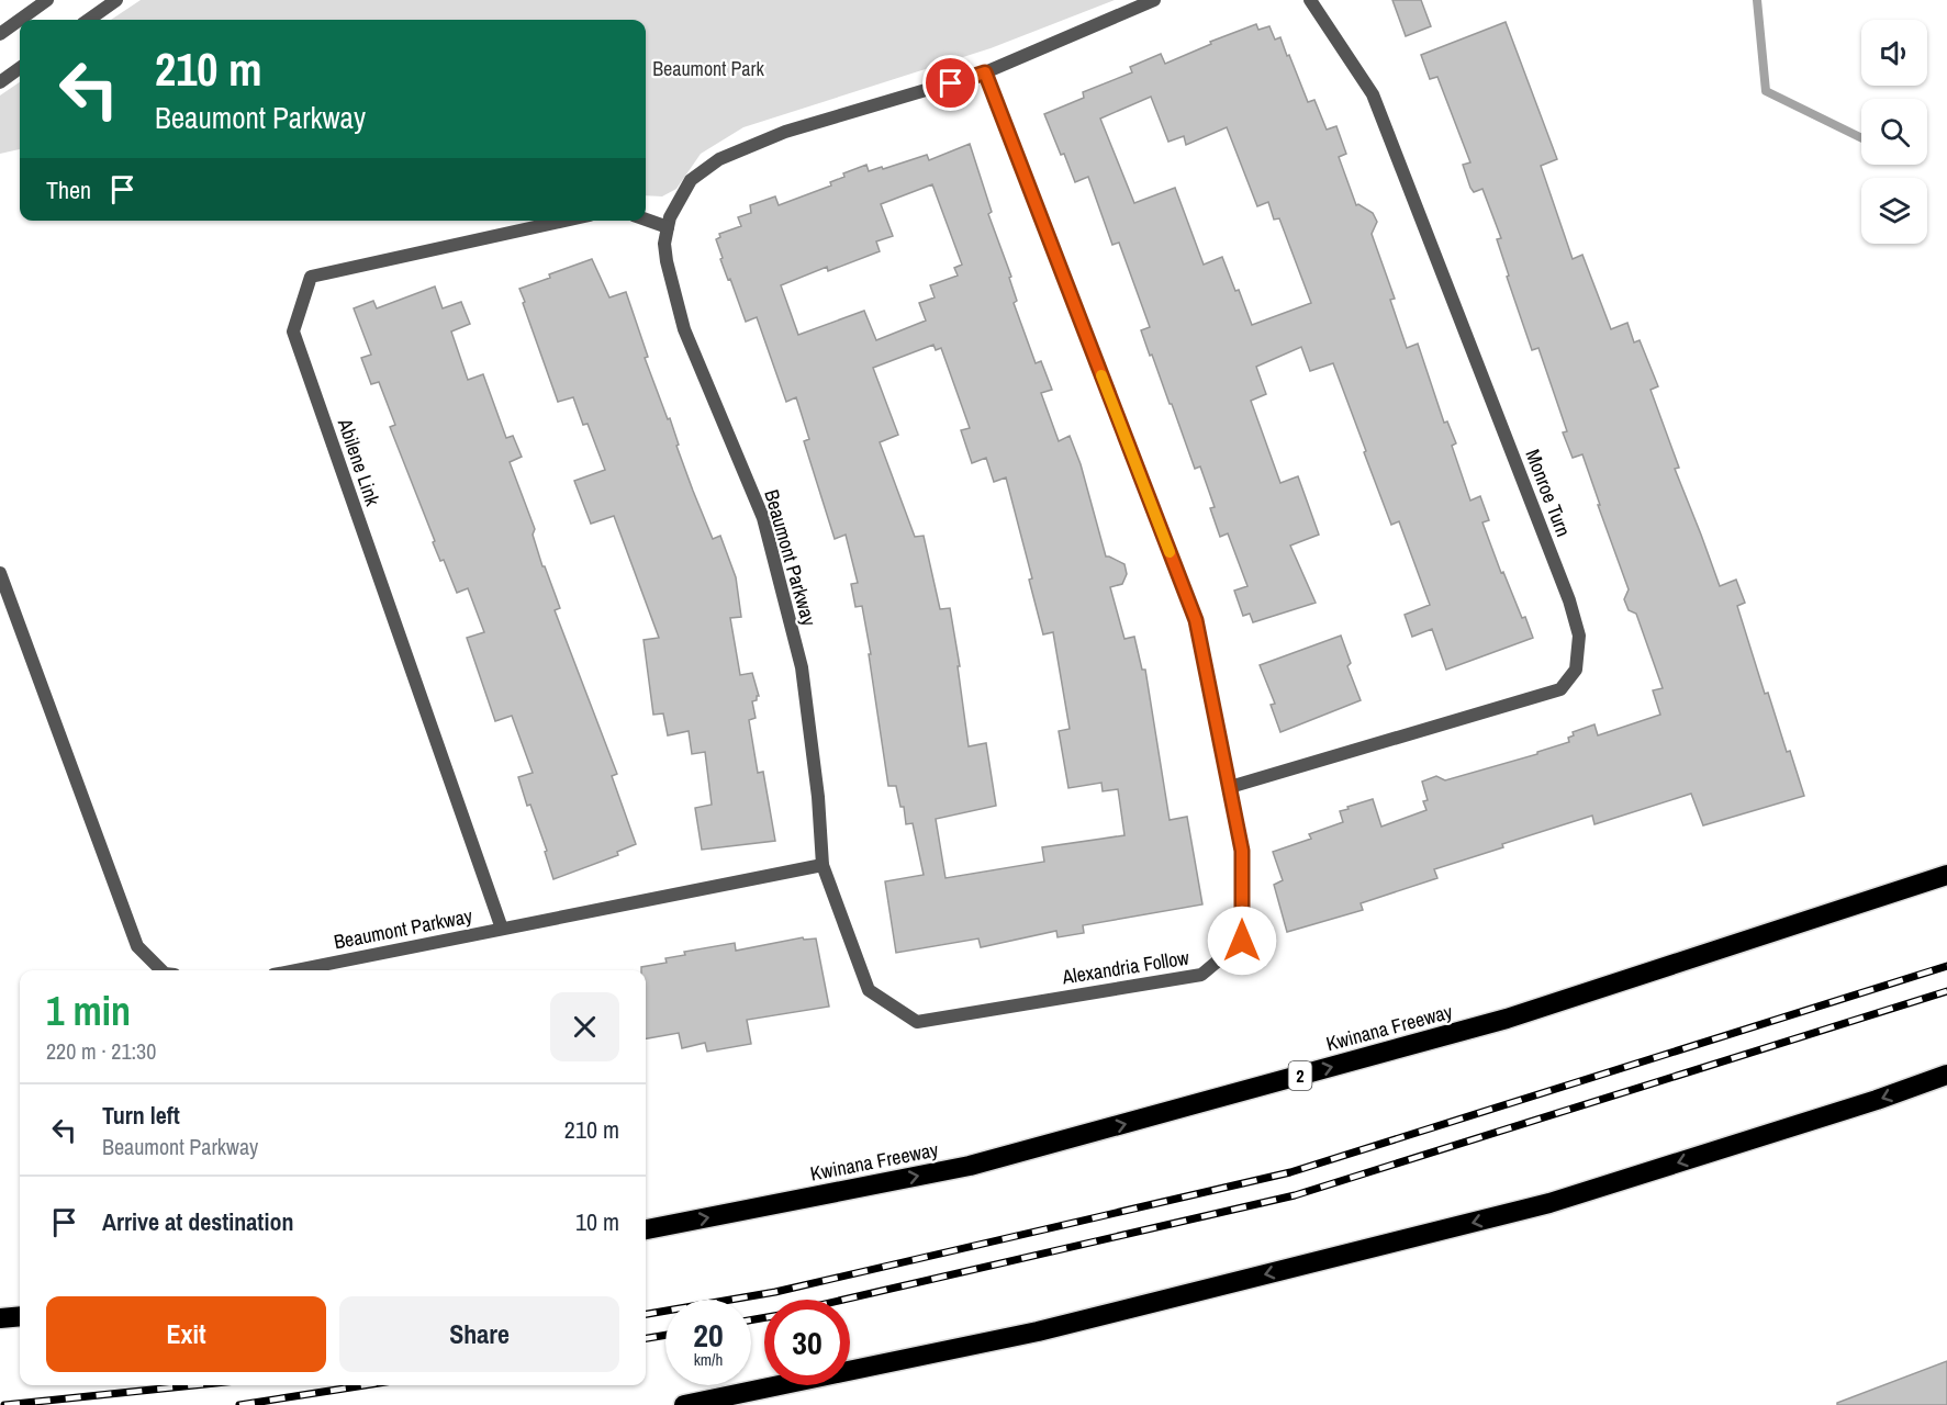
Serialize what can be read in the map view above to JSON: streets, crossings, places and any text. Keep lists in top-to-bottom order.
{
  "streets": {
    "highway": ["Kwinana Freeway", "2"],
    "street": [
      "Abilene Link",
      "Monroe Turn",
      "Beaumont Parkway",
      "Alexandria Follow"
    ]
  },
  "crossings": [
    ["Abilene Link", "Beaumont Parkway"],
    ["Monroe Turn", "Alexandria Follow"],
    ["Beaumont Parkway", "Alexandria Follow"]
  ],
  "one_way": ["Kwinana Freeway"],
  "parks": ["Beaumont Park"],
  "page": {
    "turn": ["210 m", "Beaumont Parkway"],
    "then": "Then",
    "heading": ["1 min", "220 m · 21:30"],
    "list": [
      {
        "name": "Turn left",
        "note": "Beaumont Parkway",
        "value": "210 m"
      },
      {
        "name": "Arrive at destination",
        "value": "10 m"
      }
    ],
    "buttons": ["Exit", "Share"],
    "speed": "20 km/h",
    "limit": "30"
  }
}
